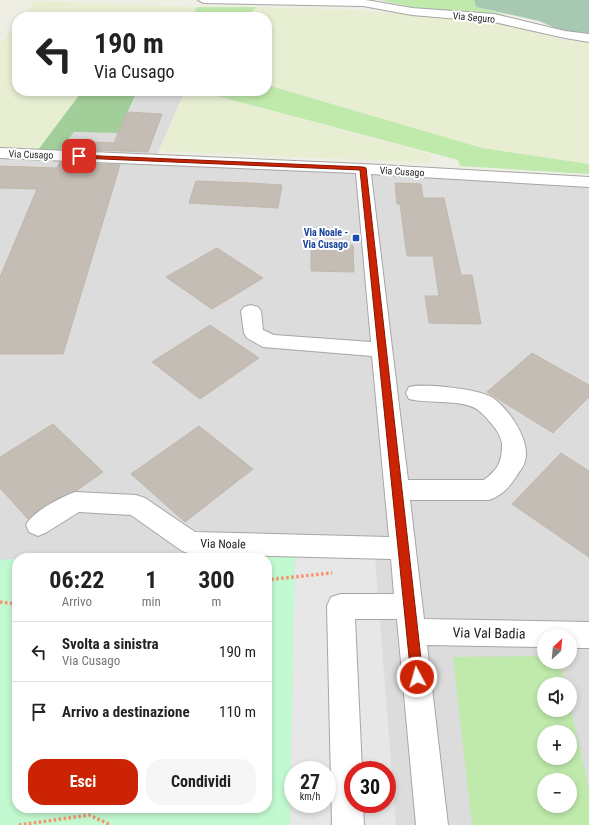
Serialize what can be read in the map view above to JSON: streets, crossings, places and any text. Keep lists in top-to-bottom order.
{
  "streets": {
    "street": [
      "Via Seguro",
      "Via Cusago",
      "Via Noale",
      "Via Val Badia"
    ]
  },
  "places": {
    "transit": ["Via Noale - Via Cusago"]
  },
  "north": "top right",
  "page": {
    "turn": ["190 m", "Via Cusago"],
    "eta": [
      "06:22",
      "Arrivo",
      "1",
      "min",
      "300",
      "m"
    ],
    "list": [
      {
        "name": "Svolta a sinistra",
        "note": "Via Cusago",
        "value": "190 m"
      },
      {
        "name": "Arrivo a destinazione",
        "value": "110 m"
      }
    ],
    "map_buttons": ["+", "−"],
    "buttons": ["Esci", "Condividi"],
    "speed": "27 km/h",
    "limit": "30"
  }
}
